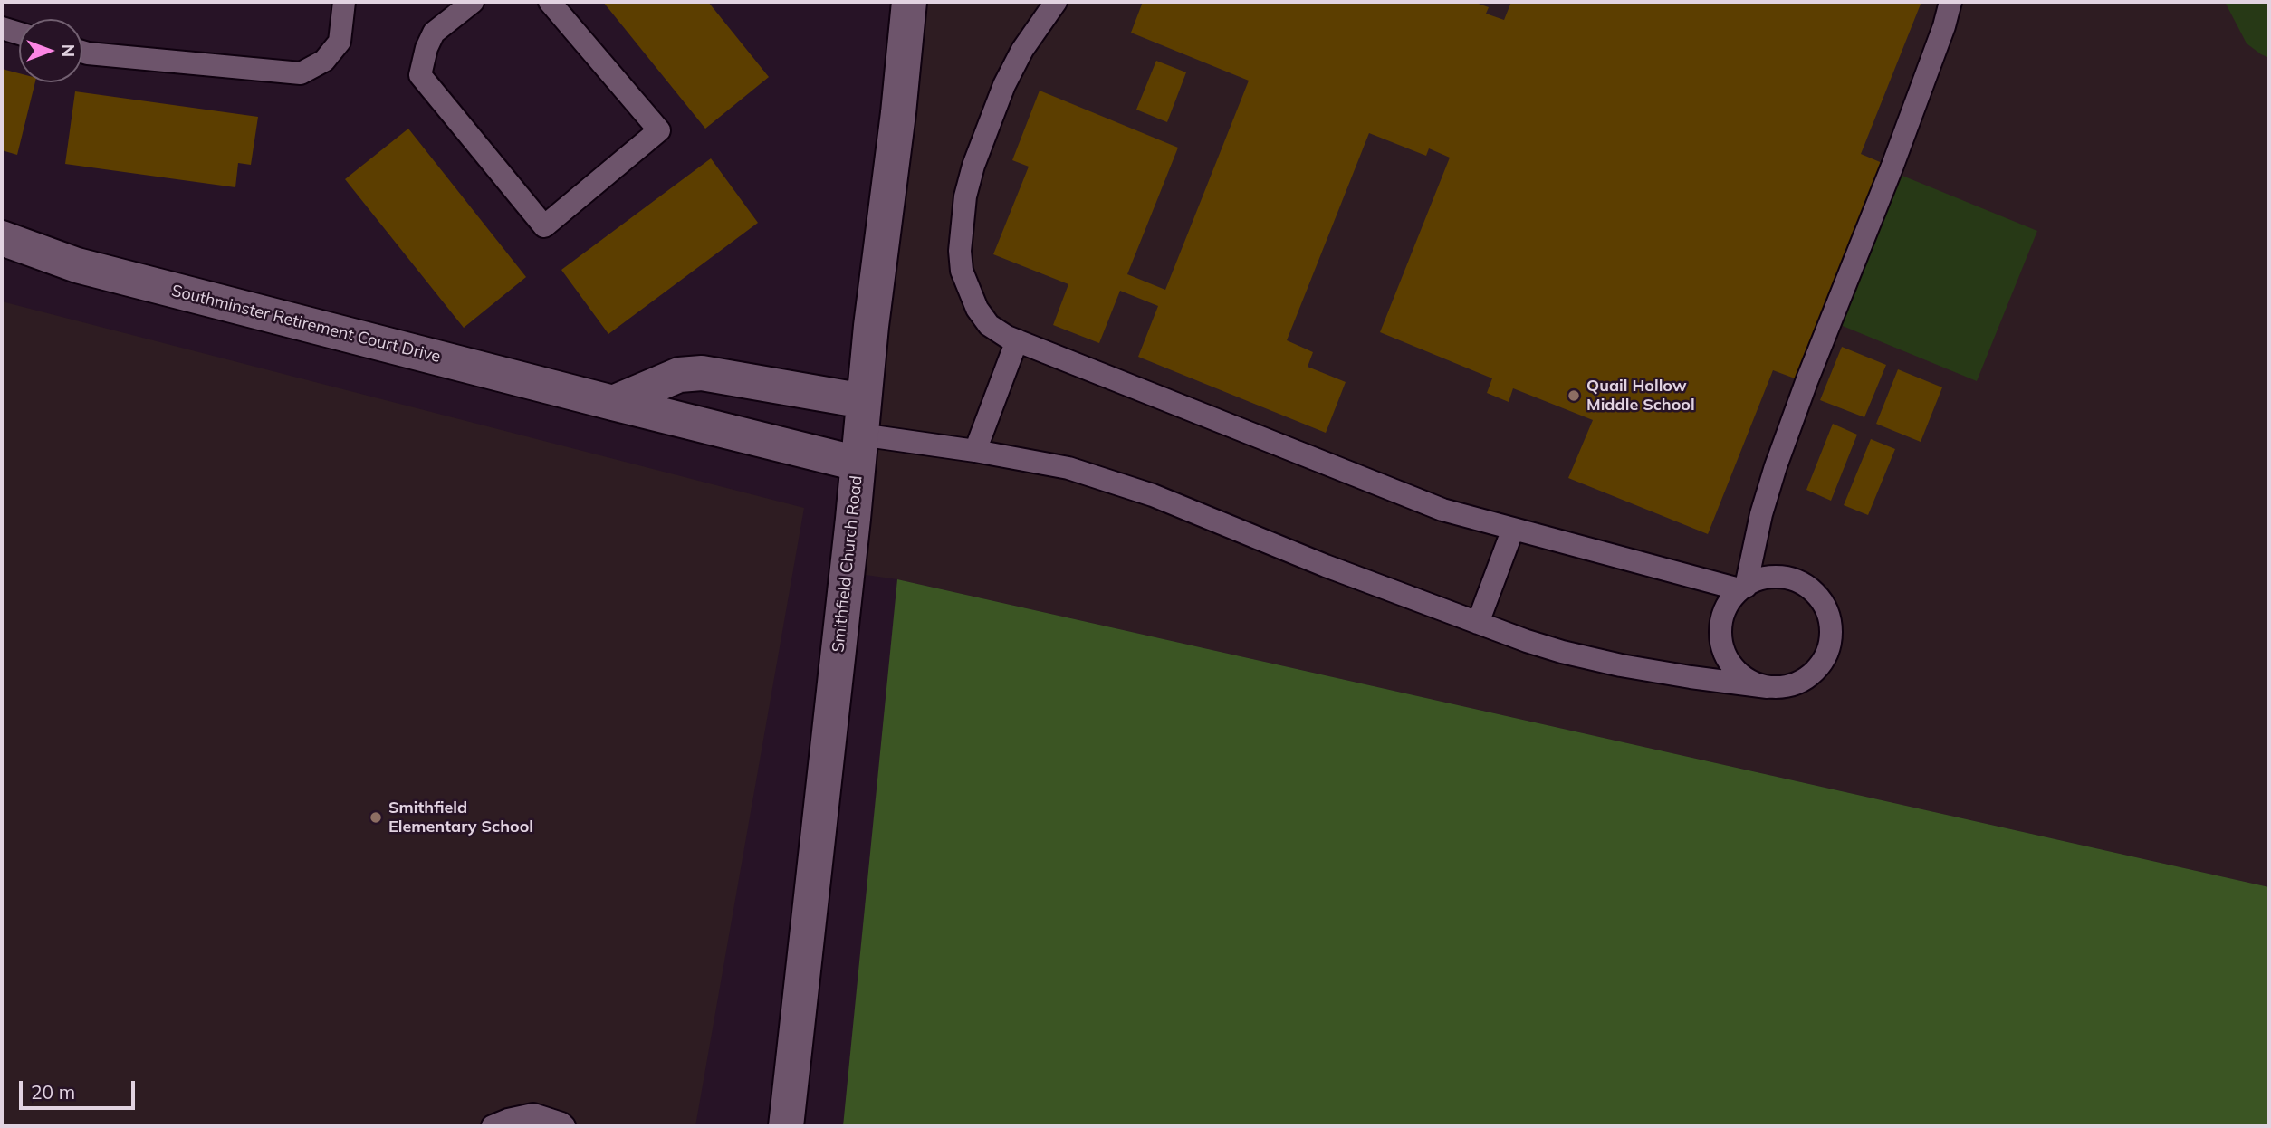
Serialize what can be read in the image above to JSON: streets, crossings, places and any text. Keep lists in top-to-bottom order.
{
  "streets": {
    "street": ["Southminster Retirement Court Drive", "Smithfield Church Road"]
  },
  "crossings": [
    ["Southminster Retirement Court Drive", "Smithfield Church Road"]
  ],
  "places": ["Quail Hollow Middle School", "Smithfield Elementary School"],
  "scale_bar": "20 m",
  "north": "right"
}
